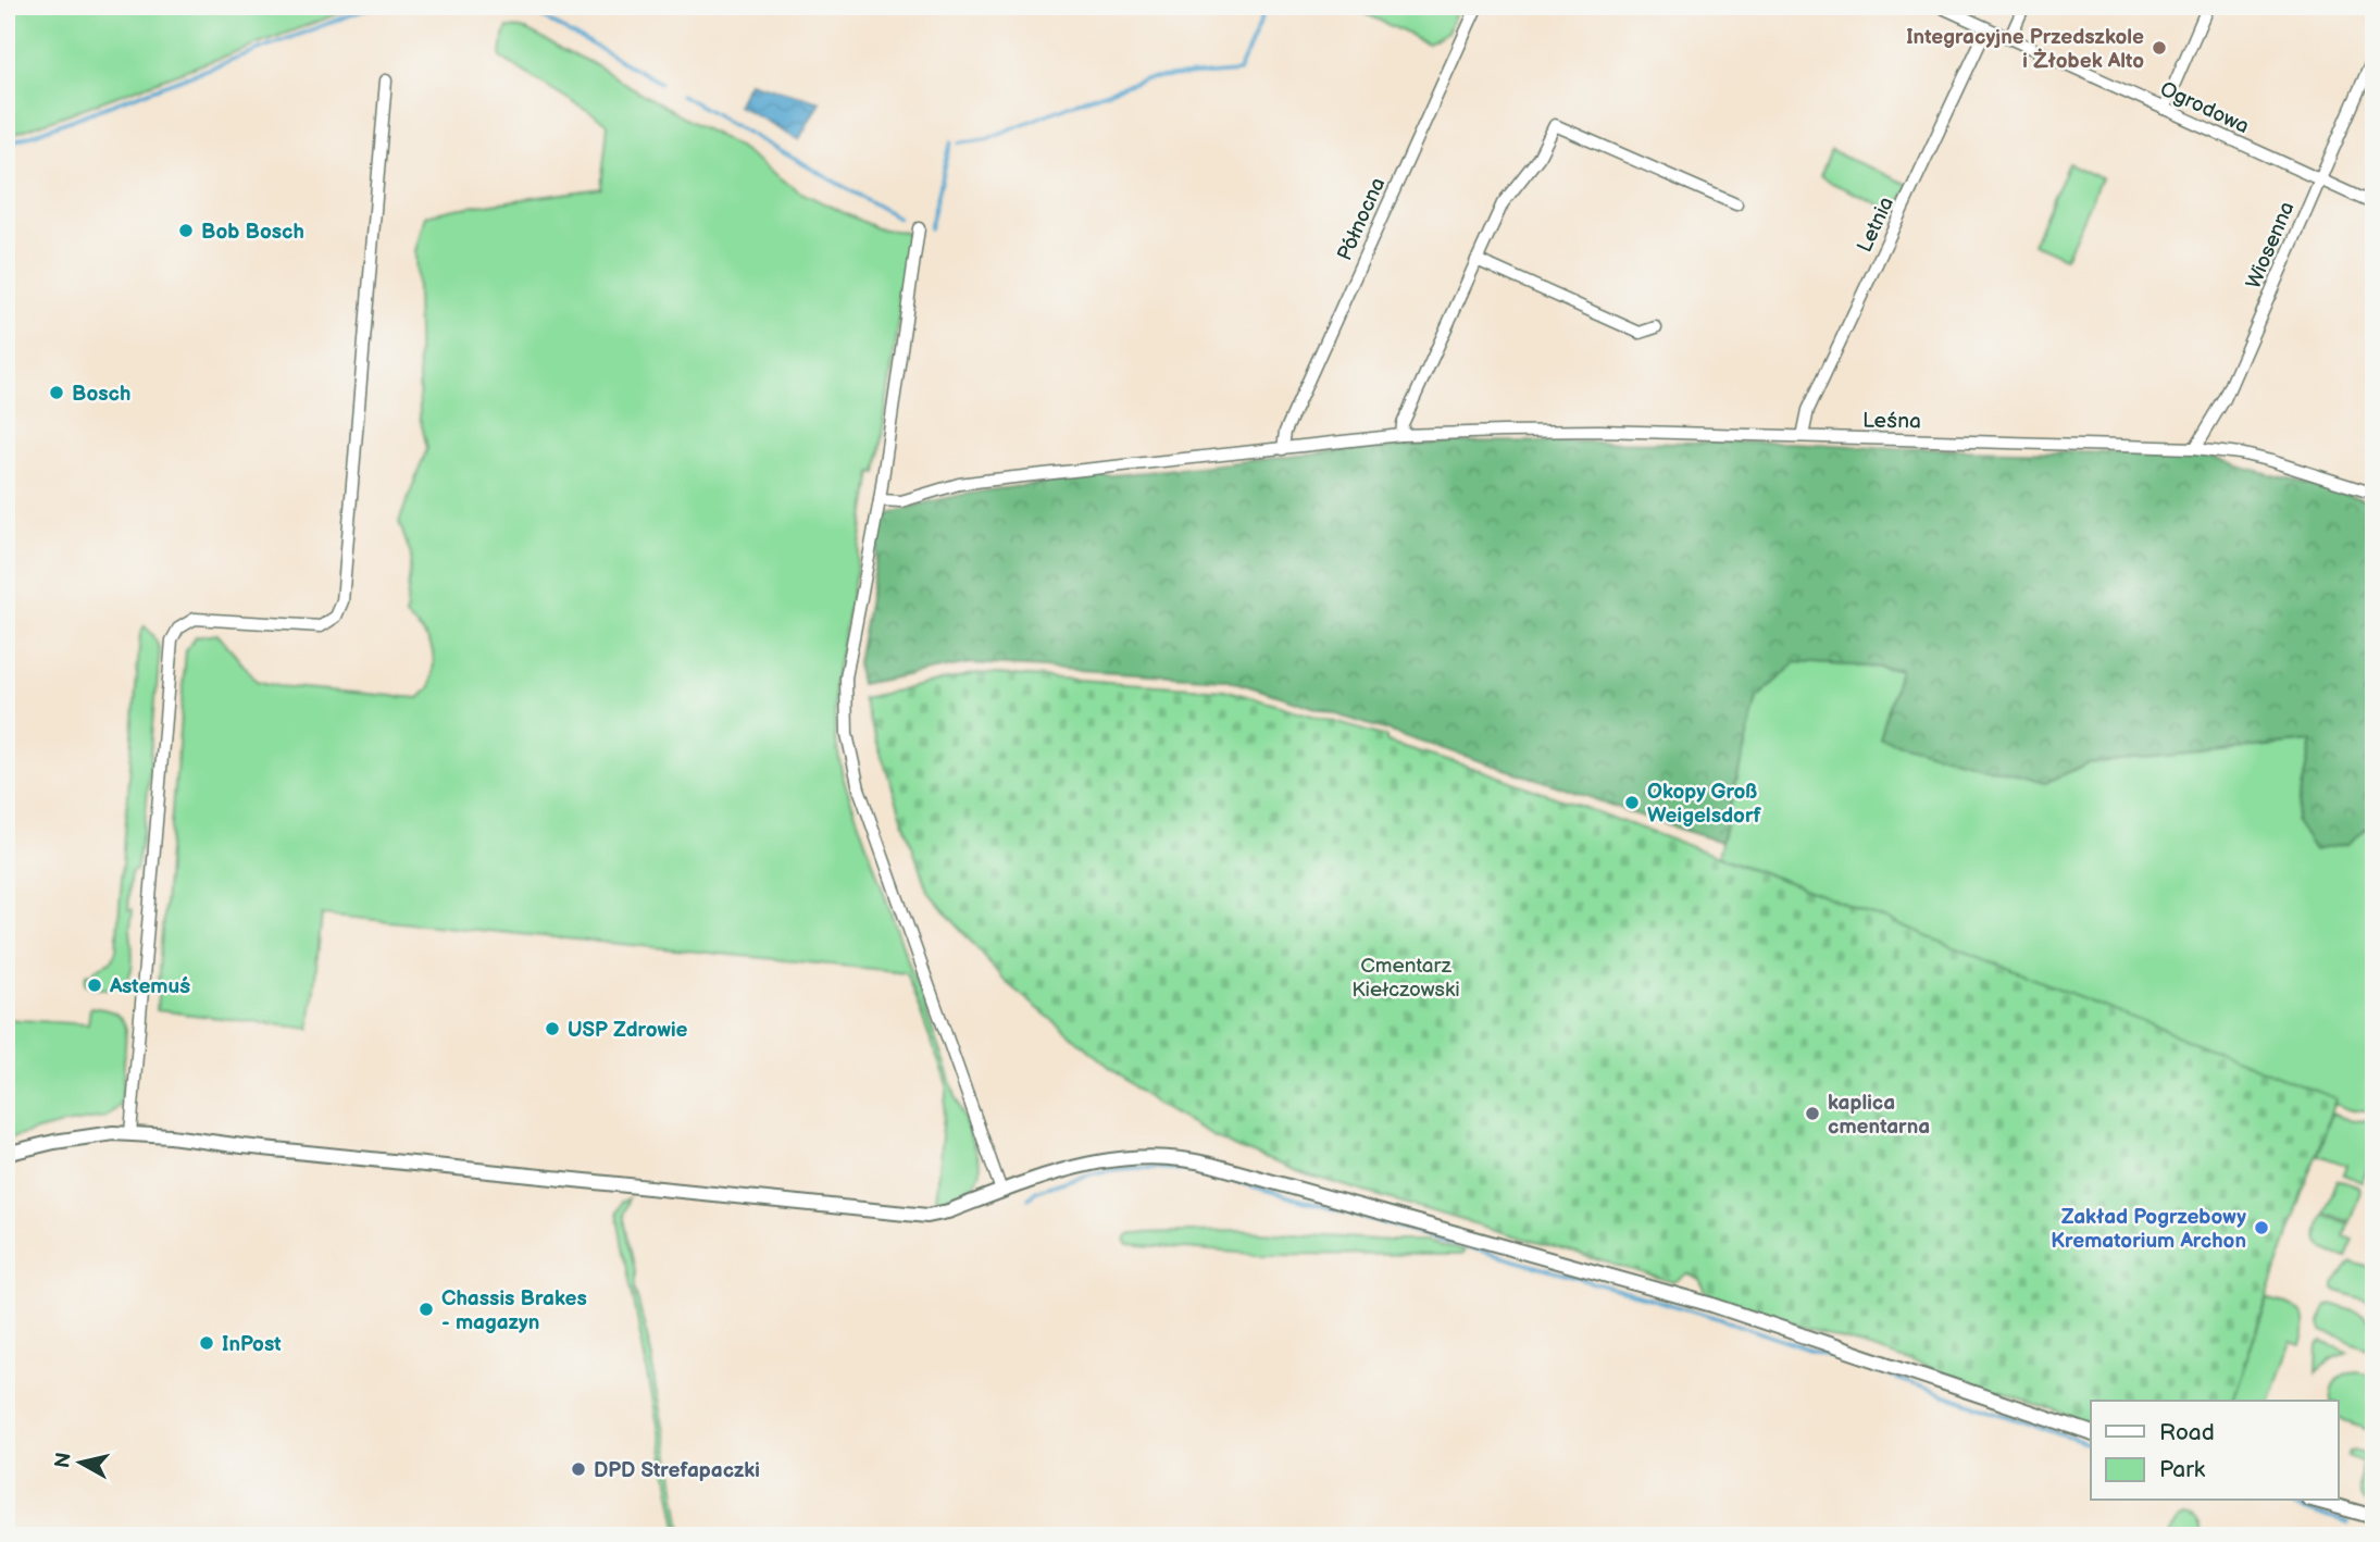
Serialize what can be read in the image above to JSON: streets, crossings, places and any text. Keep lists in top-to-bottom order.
{
  "streets": {
    "street": [
      "Ogrodowa",
      "Północna",
      "Letnia",
      "Wiosenna",
      "Leśna"
    ]
  },
  "crossings": [
    ["Ogrodowa", "Letnia"],
    ["Ogrodowa", "Wiosenna"],
    ["Północna", "Leśna"],
    ["Letnia", "Leśna"],
    ["Wiosenna", "Leśna"]
  ],
  "parks": ["Cmentarz Kiełczowski"],
  "places": [
    "Integracyjne Przedszkole i Żłobek Alto",
    "Bob Bosch",
    "Bosch",
    "Okopy Groß Weigelsdorf",
    "Astemuś",
    "USP Zdrowie",
    "kaplica cmentarna",
    "Zakład Pogrzebowy Krematorium Archon",
    "Chassis Brakes - magazyn",
    "InPost",
    "DPD Strefapaczki"
  ],
  "legend": ["Road", "Park"],
  "north": "left"
}
